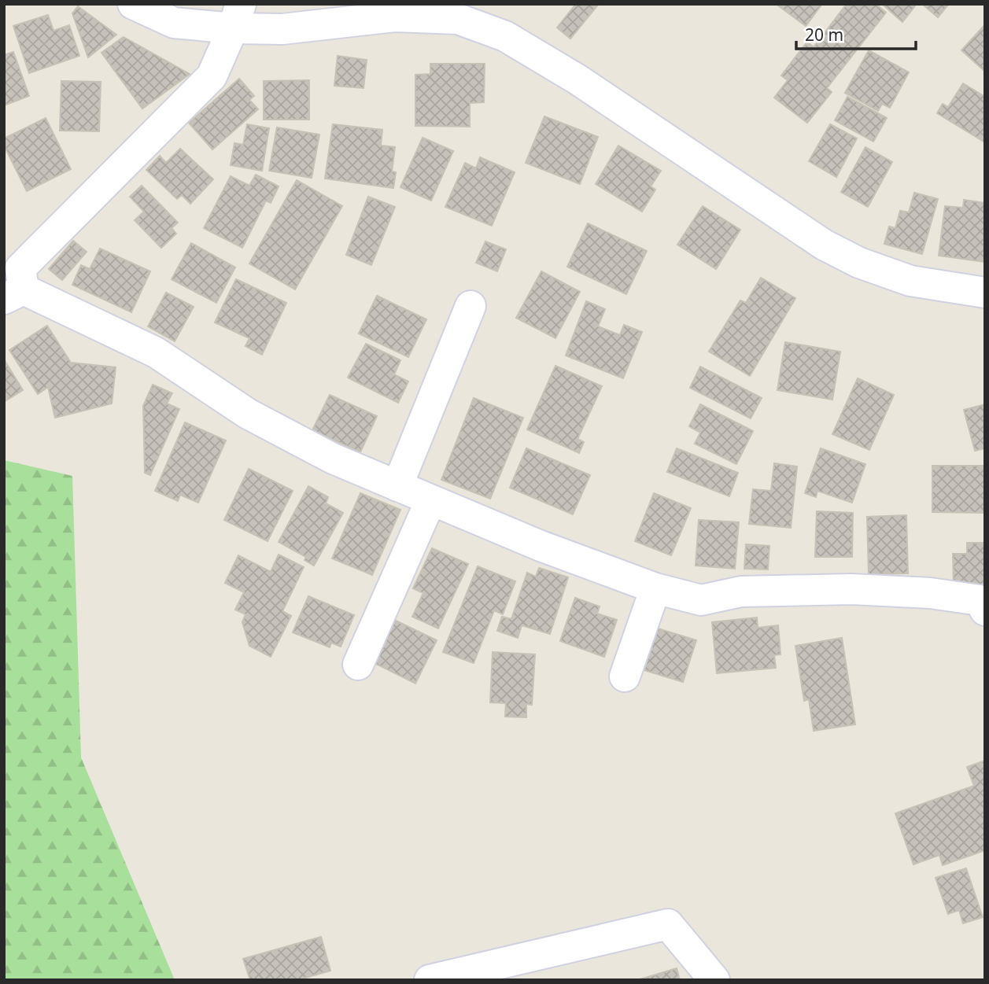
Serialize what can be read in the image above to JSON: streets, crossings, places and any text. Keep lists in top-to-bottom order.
{
  "scale_bar": "20 m"
}
